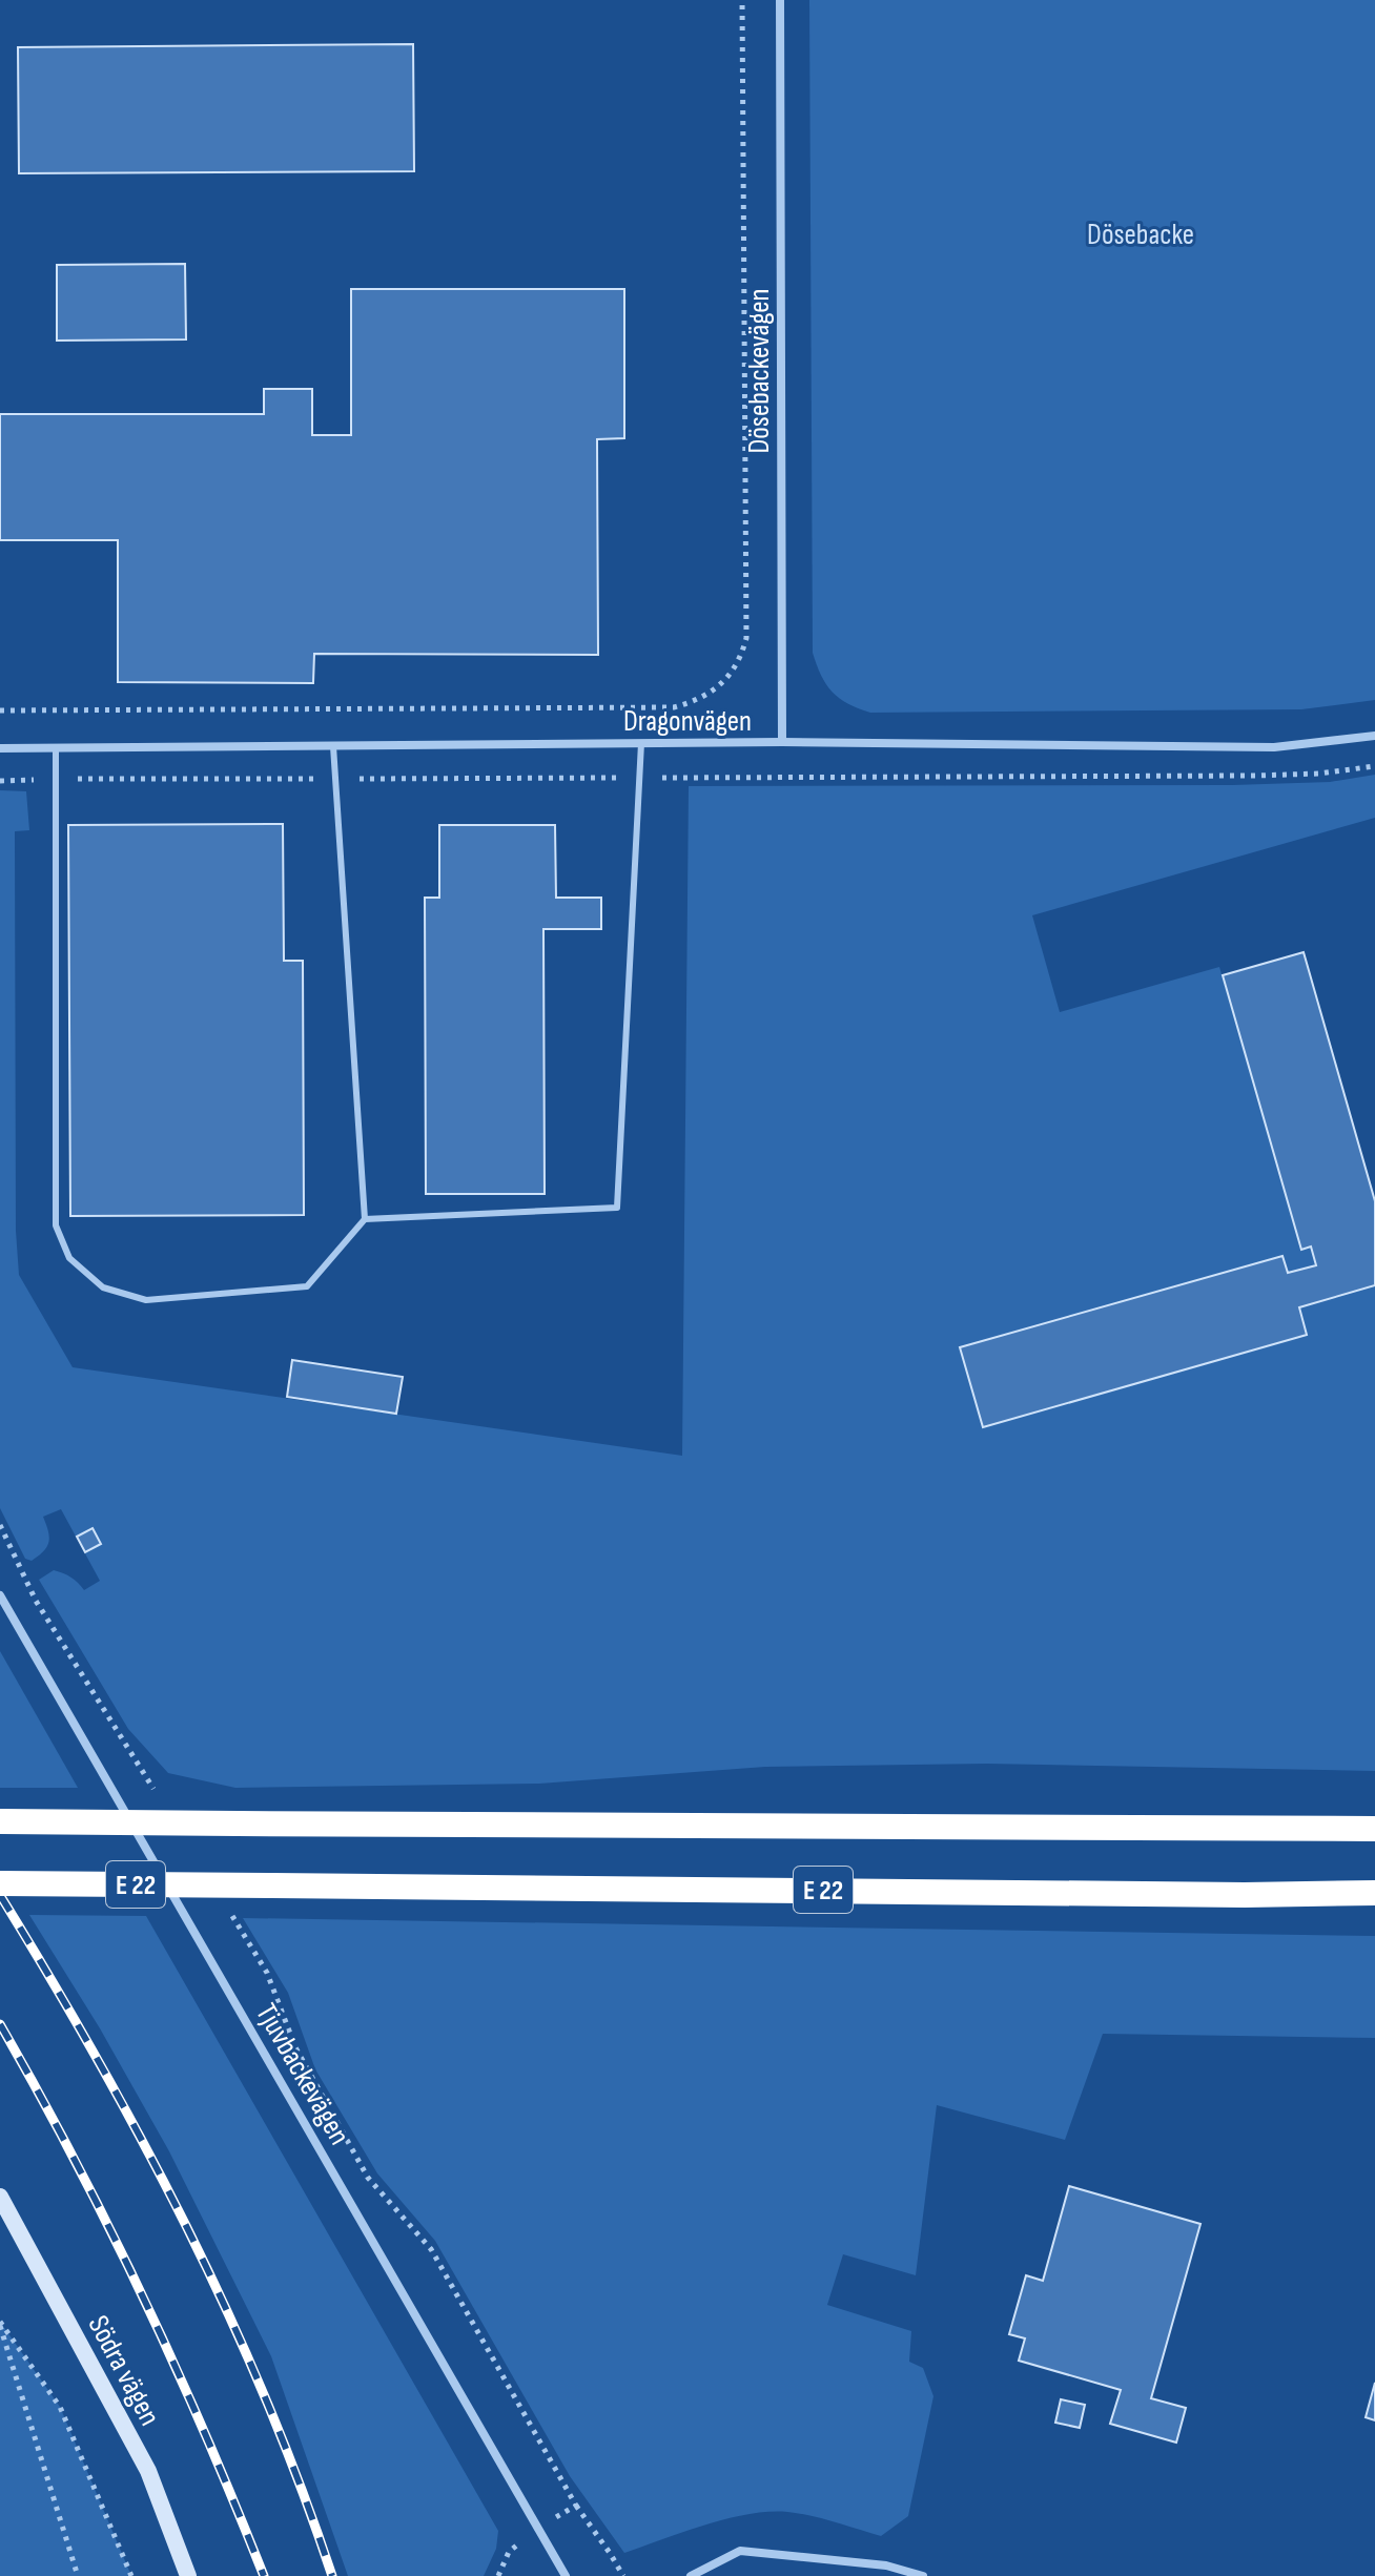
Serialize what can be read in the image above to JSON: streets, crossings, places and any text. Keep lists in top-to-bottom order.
{
  "streets": {
    "highway": ["E 22"],
    "main road": ["Södra vägen"],
    "street": ["Dösebackevägen", "Dragonvägen", "Tjuvbackevägen"]
  },
  "crossings": [
    ["Dösebackevägen", "Dragonvägen"]
  ],
  "parks": ["Dösebacke"]
}
